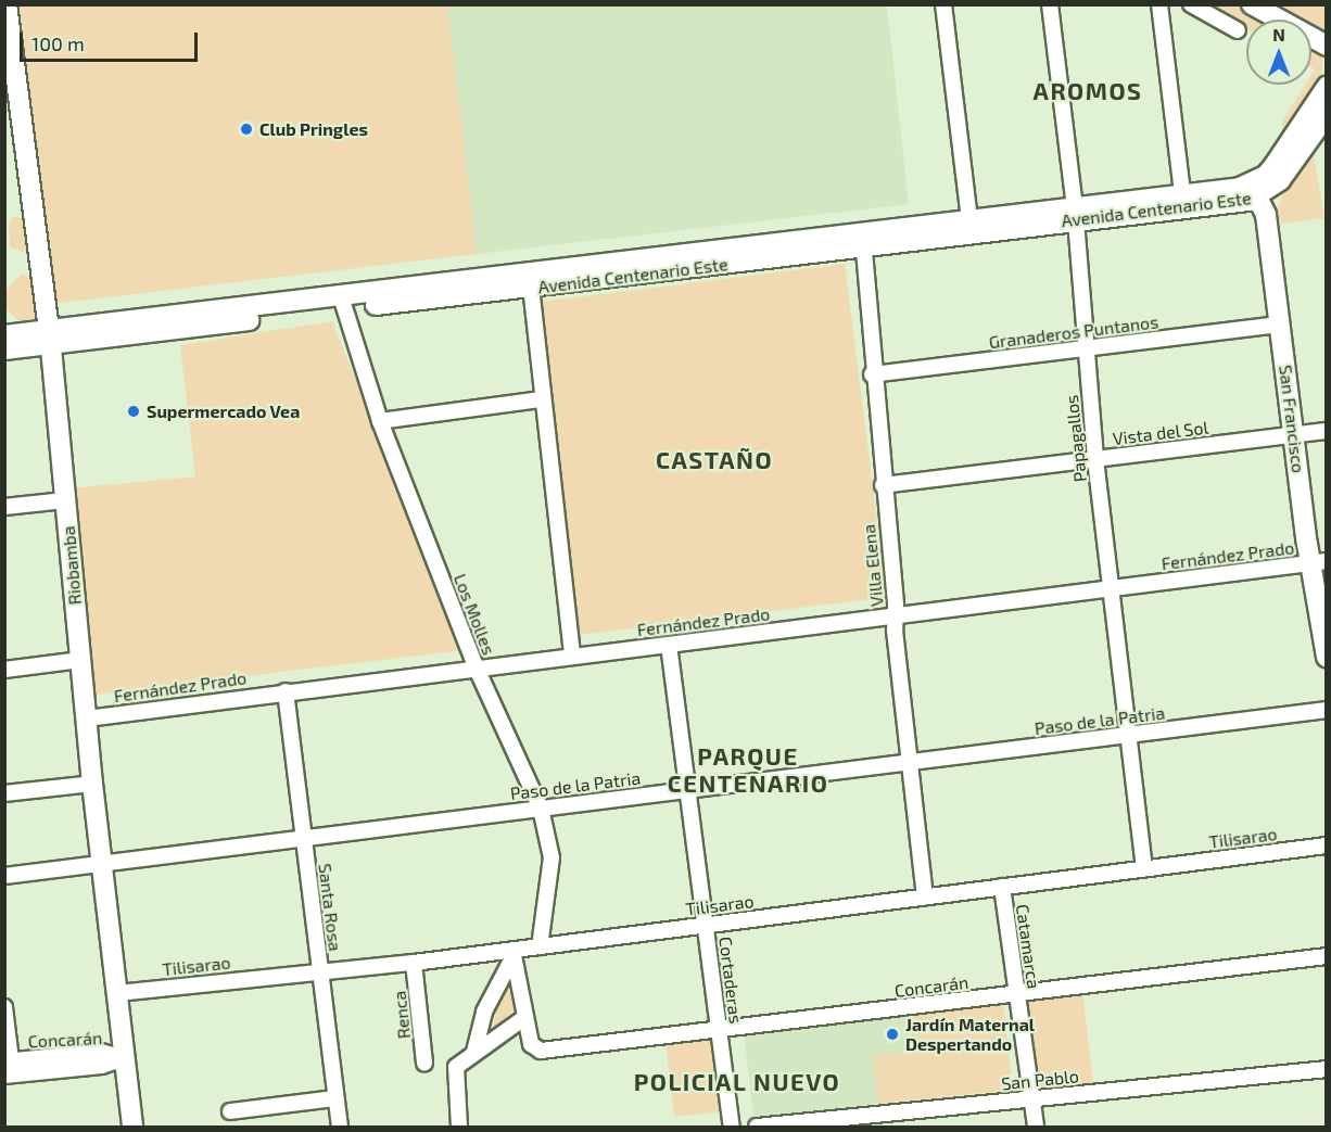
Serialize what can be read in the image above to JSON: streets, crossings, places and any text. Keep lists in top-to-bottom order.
{
  "streets": {
    "main road": ["Avenida Centenario Este", "San Francisco", "Riobamba"],
    "street": [
      "Granaderos Puntanos",
      "Vista del Sol",
      "Papagallos",
      "Fernández Prado",
      "Villa Elena",
      "Los Molles",
      "Paso de la Patria",
      "Tilisarao",
      "Santa Rosa",
      "Catamarca",
      "Cortaderas",
      "Concarán",
      "Renca",
      "San Pablo"
    ]
  },
  "crossings": [
    ["Avenida Centenario Este", "San Francisco"],
    ["Avenida Centenario Este", "Papagallos"],
    ["Avenida Centenario Este", "Riobamba"],
    ["Avenida Centenario Este", "Villa Elena"],
    ["Avenida Centenario Este", "Los Molles"],
    ["Granaderos Puntanos", "San Francisco"],
    ["Granaderos Puntanos", "Papagallos"],
    ["Granaderos Puntanos", "Villa Elena"],
    ["San Francisco", "Vista del Sol"],
    ["San Francisco", "Fernández Prado"],
    ["Vista del Sol", "Papagallos"],
    ["Vista del Sol", "Villa Elena"],
    ["Papagallos", "Fernández Prado"],
    ["Papagallos", "Paso de la Patria"],
    ["Papagallos", "Tilisarao"],
    ["Fernández Prado", "Riobamba"],
    ["Fernández Prado", "Villa Elena"],
    ["Fernández Prado", "Los Molles"],
    ["Fernández Prado", "Santa Rosa"],
    ["Fernández Prado", "Cortaderas"],
    ["Riobamba", "Paso de la Patria"],
    ["Riobamba", "Tilisarao"],
    ["Riobamba", "Concarán"],
    ["Villa Elena", "Paso de la Patria"],
    ["Villa Elena", "Tilisarao"],
    ["Los Molles", "Paso de la Patria"],
    ["Los Molles", "Tilisarao"],
    ["Paso de la Patria", "Santa Rosa"],
    ["Paso de la Patria", "Cortaderas"],
    ["Tilisarao", "Santa Rosa"],
    ["Tilisarao", "Catamarca"],
    ["Tilisarao", "Cortaderas"],
    ["Tilisarao", "Renca"],
    ["Catamarca", "Concarán"],
    ["Catamarca", "San Pablo"],
    ["Cortaderas", "Concarán"]
  ],
  "districts": [
    "AROMOS",
    "CASTAÑO",
    "PARQUE CENTENARIO",
    "POLICIAL NUEVO"
  ],
  "places": ["Club Pringles", "Supermercado Vea", "Jardín Maternal Despertando"],
  "scale_bar": "100 m",
  "north": "top"
}
